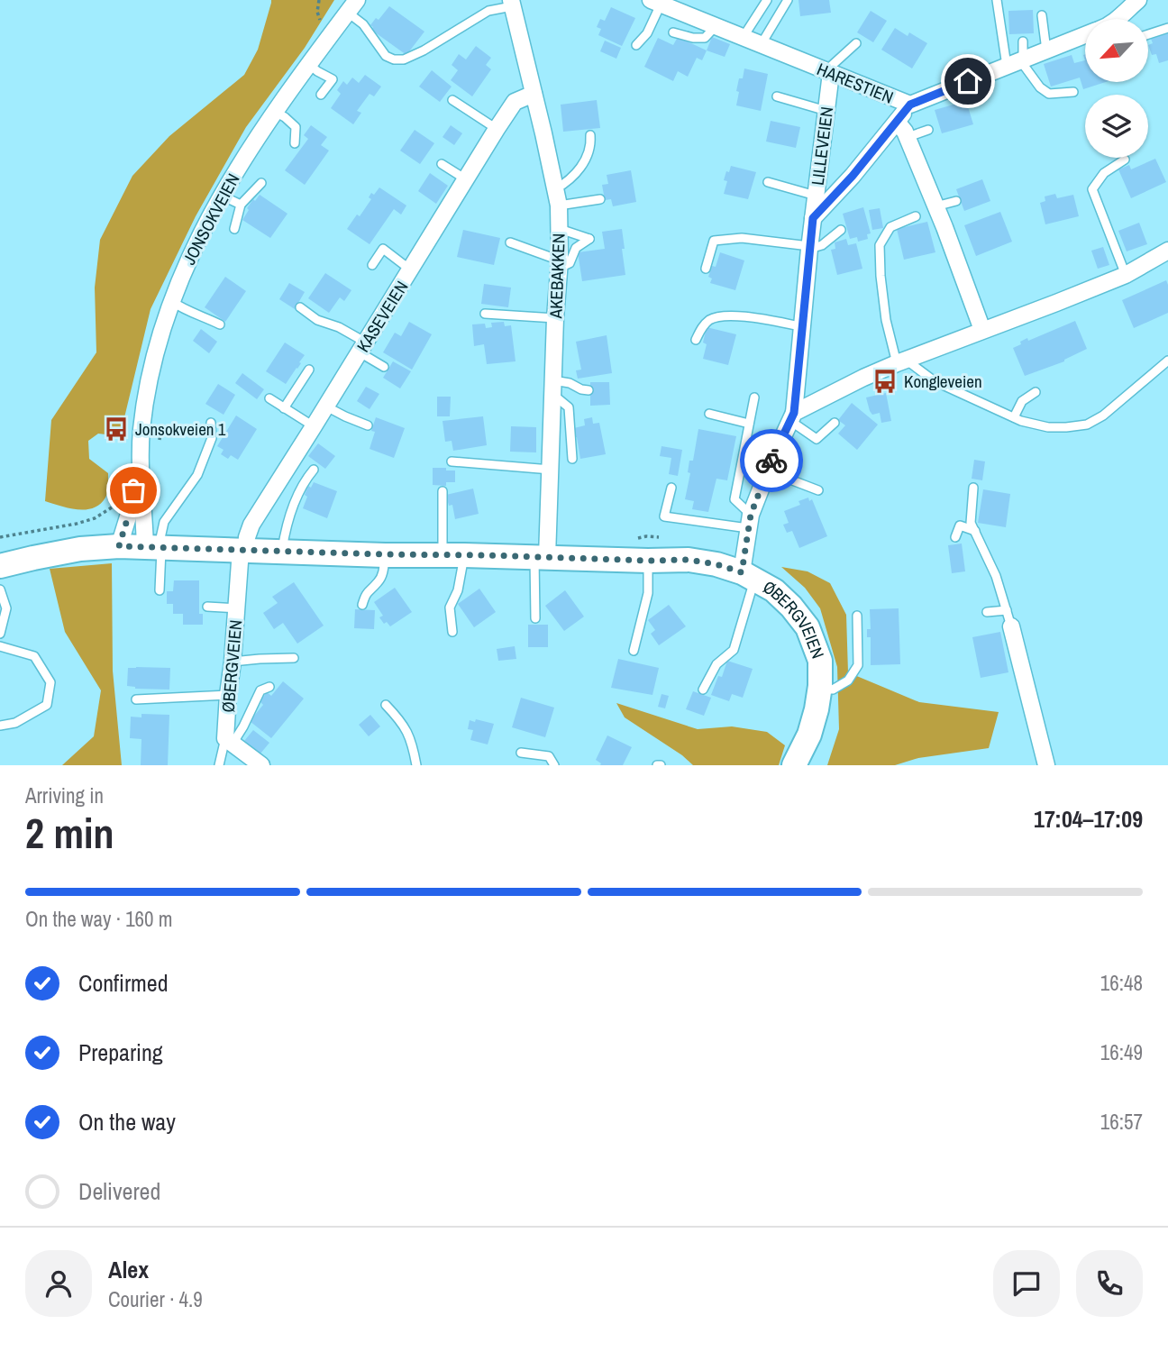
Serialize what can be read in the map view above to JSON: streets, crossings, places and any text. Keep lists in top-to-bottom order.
{
  "streets": {
    "main road": ["ØBERGVEIEN"],
    "street": [
      "HARESTIEN",
      "LILLEVEIEN",
      "JONSOKVEIEN",
      "AKEBAKKEN",
      "KASEVEIEN"
    ]
  },
  "crossings": [
    ["HARESTIEN", "LILLEVEIEN"],
    ["JONSOKVEIEN", "ØBERGVEIEN"],
    ["AKEBAKKEN", "KASEVEIEN"],
    ["AKEBAKKEN", "ØBERGVEIEN"],
    ["KASEVEIEN", "ØBERGVEIEN"]
  ],
  "places": {
    "bus stop": ["Kongleveien", "Jonsokveien 1"]
  },
  "north": "bottom left",
  "page": {
    "heading": ["2 min", "Arriving in", "17:04–17:09"],
    "panel": ["Alex", "Courier · 4.9"],
    "bar": "On the way · 160 m",
    "list": [
      ["Confirmed", "16:48"],
      ["Preparing", "16:49"],
      ["On the way", "16:57"],
      "Delivered"
    ]
  }
}
